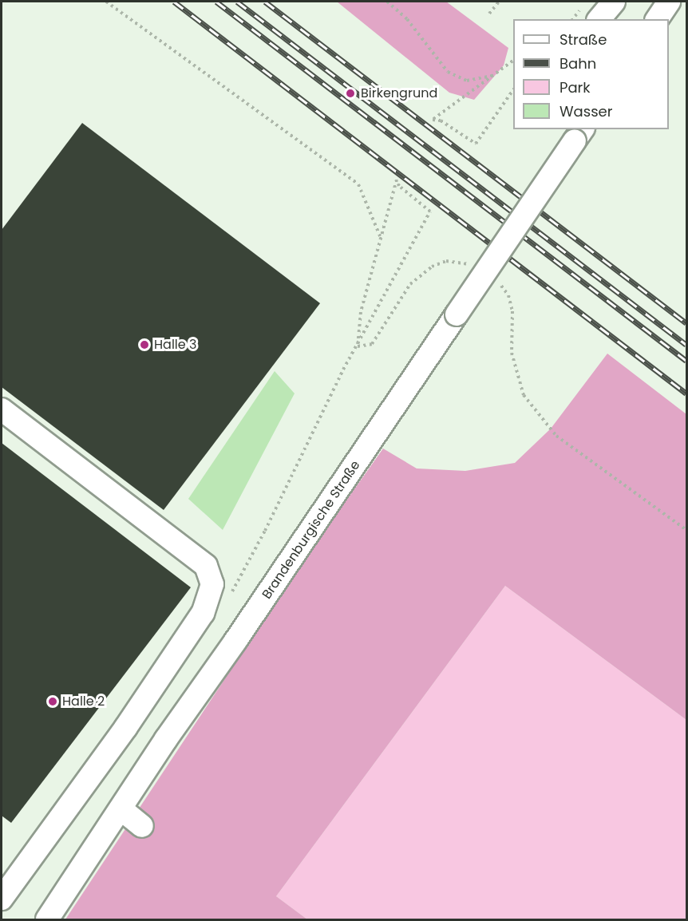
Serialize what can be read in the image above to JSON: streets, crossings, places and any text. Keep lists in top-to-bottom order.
{
  "streets": {
    "street": ["Brandenburgische Straße"]
  },
  "places": ["Birkengrund", "Halle 3", "Halle 2"],
  "legend": [
    "Straße",
    "Bahn",
    "Park",
    "Wasser"
  ]
}
